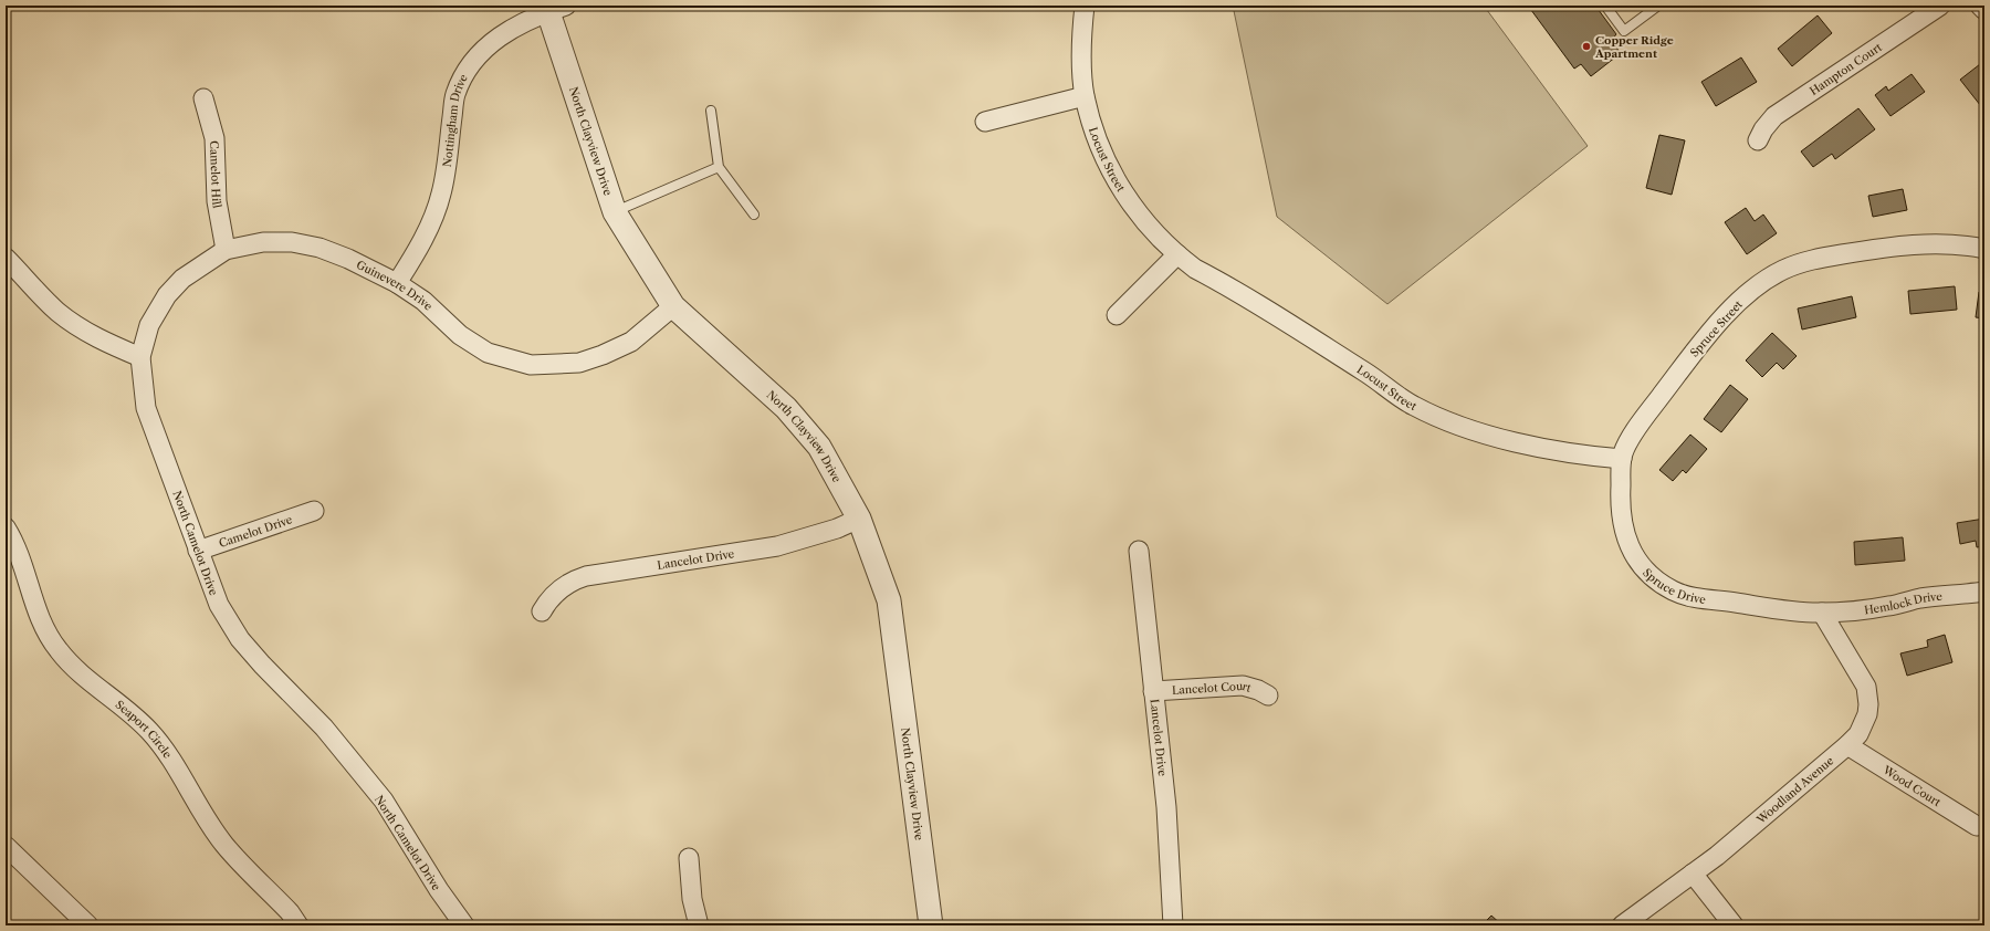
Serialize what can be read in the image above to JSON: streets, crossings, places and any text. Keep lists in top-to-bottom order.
{
  "streets": {
    "street": [
      "Hampton Court",
      "Nottingham Drive",
      "North Clayview Drive",
      "Locust Street",
      "Camelot Hill",
      "Guinevere Drive",
      "Spruce Street",
      "Camelot Drive",
      "North Camelot Drive",
      "Lancelot Drive",
      "Spruce Drive",
      "Hemlock Drive",
      "Lancelot Court",
      "Seaport Circle",
      "Wood Court",
      "Woodland Avenue"
    ]
  },
  "crossings": [
    ["Nottingham Drive", "North Clayview Drive"],
    ["Nottingham Drive", "Guinevere Drive"],
    ["North Clayview Drive", "Guinevere Drive"],
    ["North Clayview Drive", "Lancelot Drive"],
    ["Locust Street", "Spruce Street"],
    ["Locust Street", "Spruce Drive"],
    ["Camelot Hill", "Guinevere Drive"],
    ["Guinevere Drive", "North Camelot Drive"],
    ["Spruce Street", "Spruce Drive"],
    ["Camelot Drive", "North Camelot Drive"],
    ["Lancelot Drive", "Lancelot Court"],
    ["Spruce Drive", "Hemlock Drive"],
    ["Spruce Drive", "Woodland Avenue"],
    ["Hemlock Drive", "Woodland Avenue"],
    ["Wood Court", "Woodland Avenue"]
  ],
  "places": ["Copper Ridge Apartment"]
}
